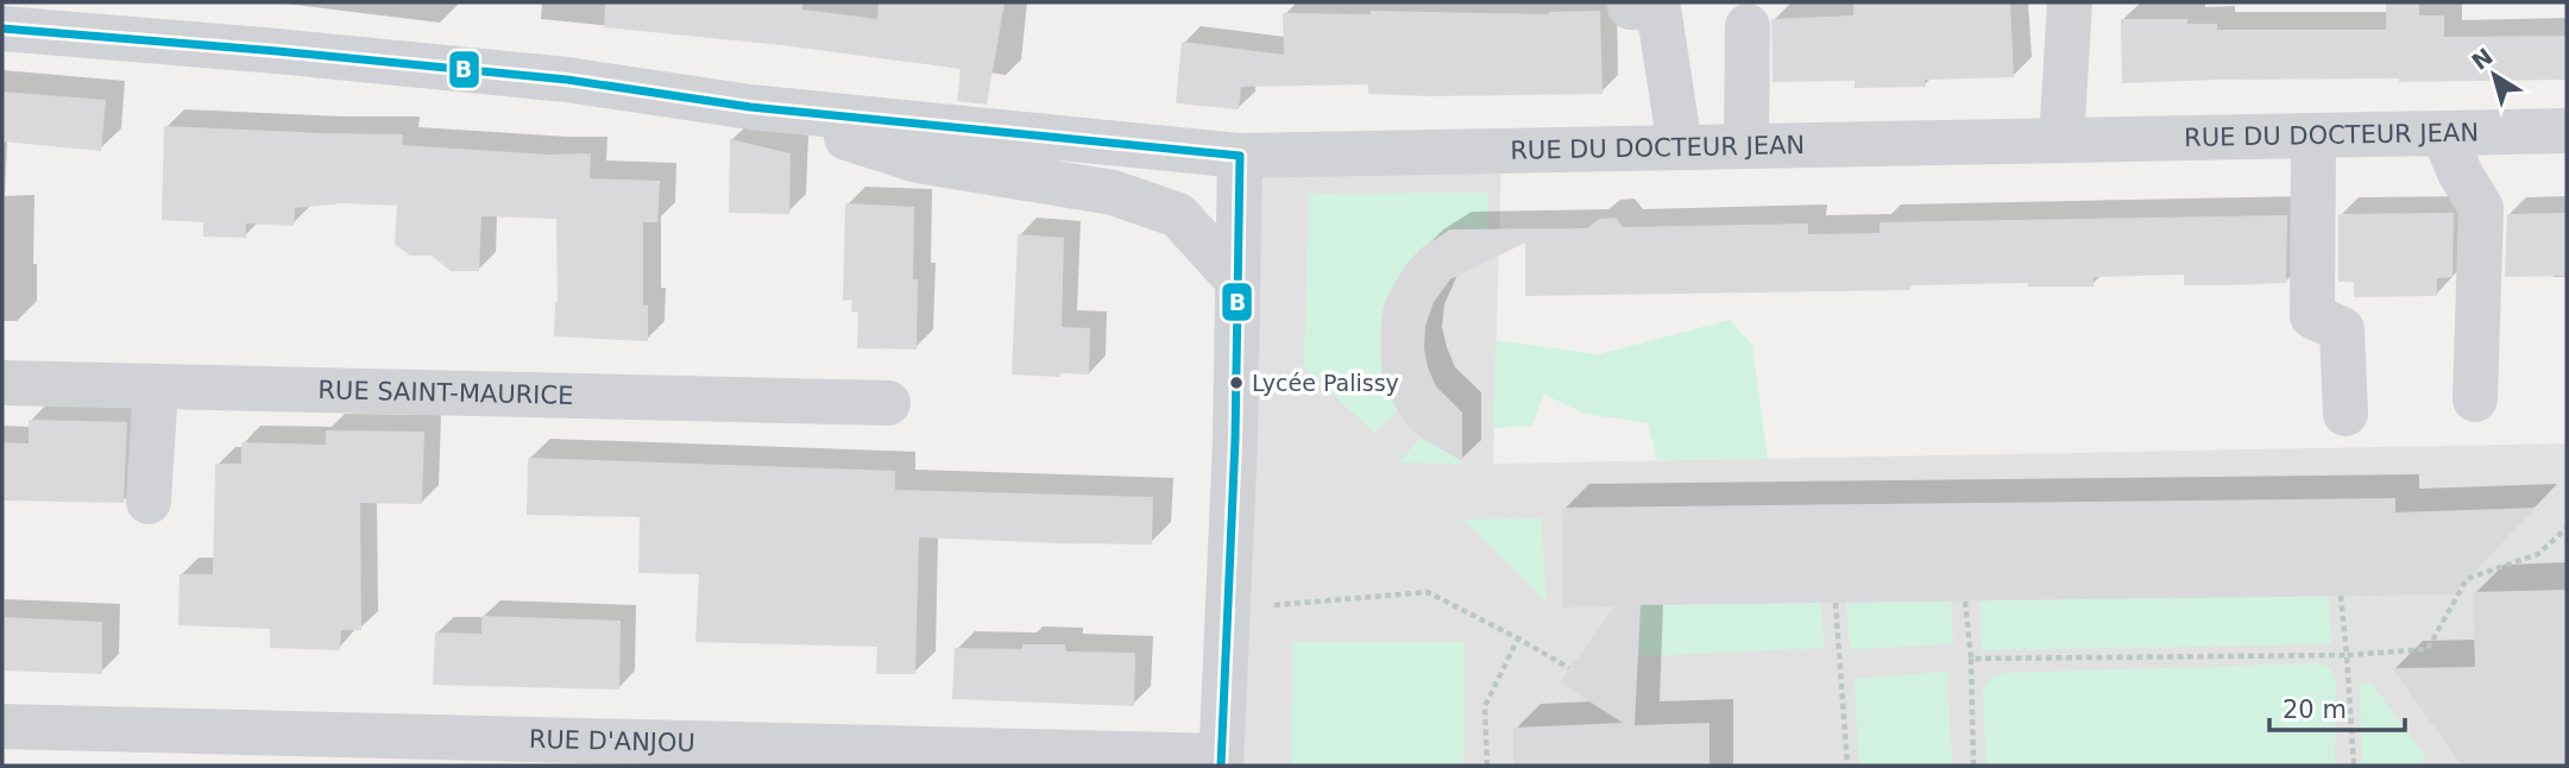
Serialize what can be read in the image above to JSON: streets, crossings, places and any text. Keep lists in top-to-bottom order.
{
  "streets": {
    "street": ["RUE DU DOCTEUR JEAN", "RUE SAINT-MAURICE", "RUE D'ANJOU"]
  },
  "places": ["Lycée Palissy"],
  "lines": ["transit line B"],
  "scale_bar": "20 m",
  "north": "top left"
}
